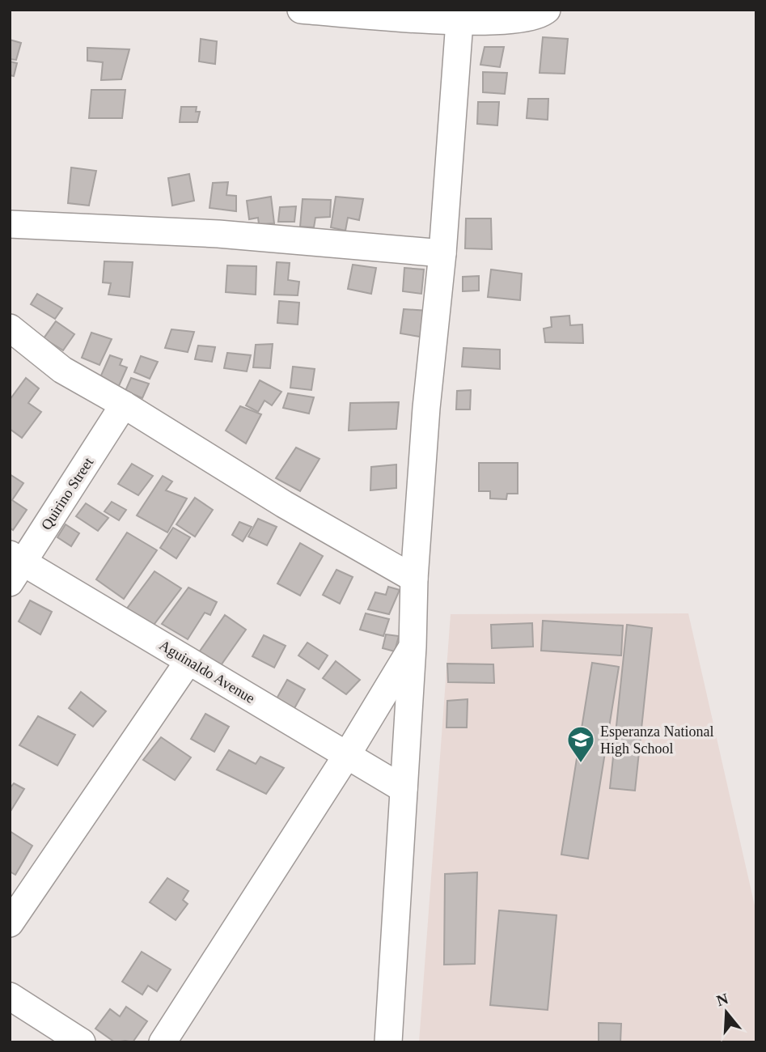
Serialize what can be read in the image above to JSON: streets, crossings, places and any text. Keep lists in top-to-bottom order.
{
  "streets": {
    "street": ["Quirino Street", "Aguinaldo Avenue"]
  },
  "crossings": [
    ["Quirino Street", "Aguinaldo Avenue"]
  ],
  "places": {
    "school or university": ["Esperanza National High School"]
  },
  "north": "top"
}
